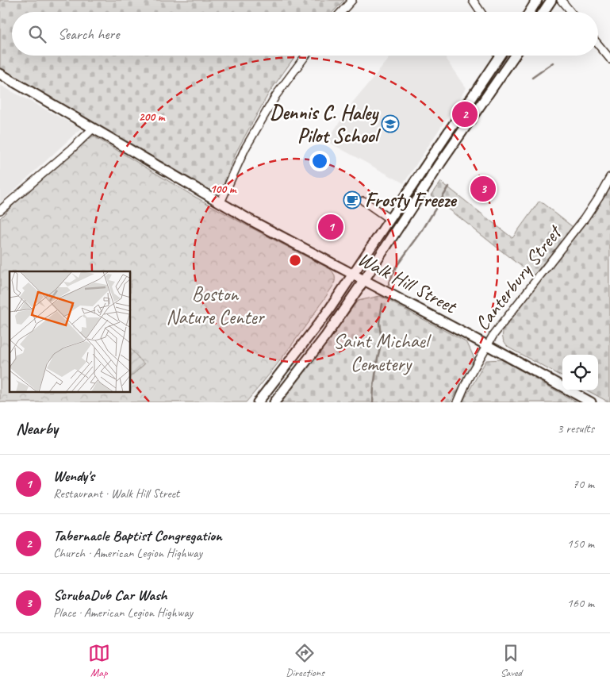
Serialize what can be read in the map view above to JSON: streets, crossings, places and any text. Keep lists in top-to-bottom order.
{
  "streets": {
    "main road": ["Walk Hill Street"],
    "street": ["Canterbury Street"]
  },
  "crossings": [
    ["Canterbury Street", "Walk Hill Street"]
  ],
  "parks": ["Boston Nature Center", "Saint Michael Cemetery"],
  "places": {
    "school or university": ["Dennis C. Haley Pilot School"],
    "cafe": ["Frosty Freeze"]
  },
  "page": {
    "search": "Search here",
    "pins": ["2", "3", "1"],
    "heading": ["Nearby", "3 results"],
    "list": [
      {
        "mark": "1",
        "name": "Wendy's",
        "note": "Restaurant · Walk Hill Street",
        "value": "70 m"
      },
      {
        "mark": "2",
        "name": "Tabernacle Baptist Congregation",
        "note": "Church · American Legion Highway",
        "value": "150 m"
      },
      {
        "mark": "3",
        "name": "ScrubaDub Car Wash",
        "note": "Place · American Legion Highway",
        "value": "160 m"
      }
    ],
    "nav": ["Map", "Directions", "Saved"]
  },
  "rings": ["200 m", "100 m"]
}
